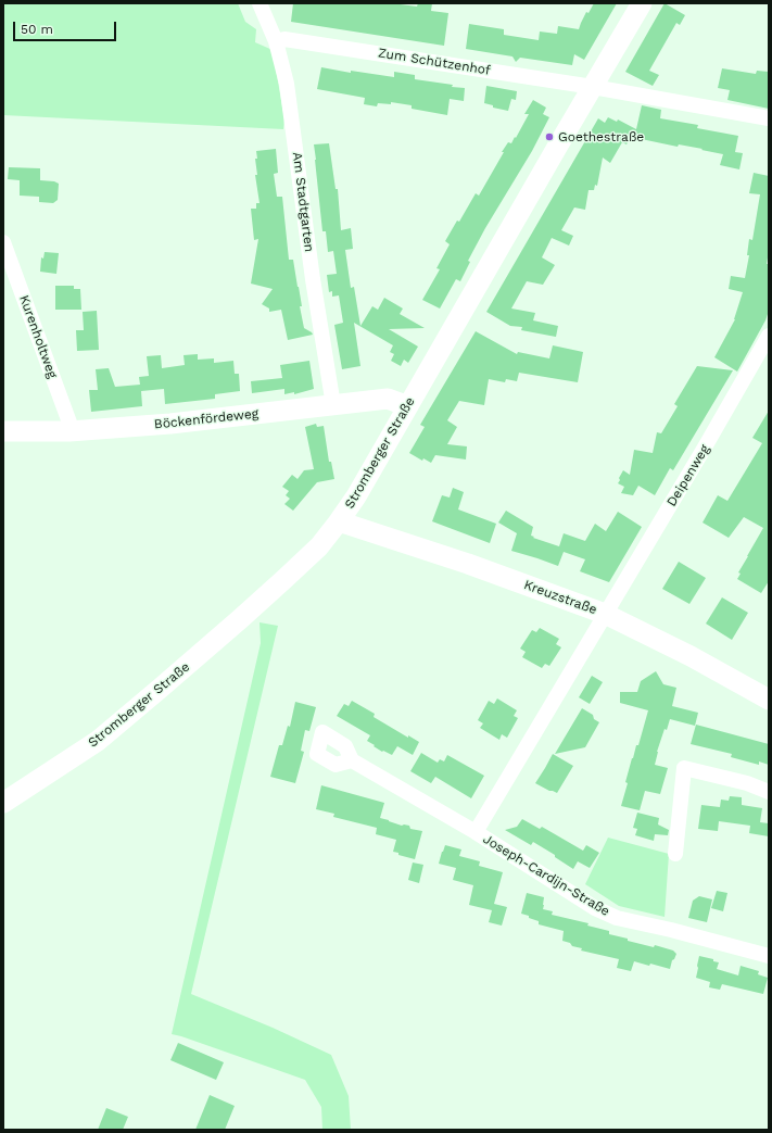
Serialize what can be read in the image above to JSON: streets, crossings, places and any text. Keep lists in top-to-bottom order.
{
  "streets": {
    "main road": ["Böckenfördeweg", "Stromberger Straße", "Kreuzstraße"],
    "street": [
      "Zum Schützenhof",
      "Am Stadtgarten",
      "Kurenholtweg",
      "Deipenweg",
      "Joseph-Cardijn-Straße"
    ]
  },
  "crossings": [
    ["Zum Schützenhof", "Am Stadtgarten"],
    ["Zum Schützenhof", "Stromberger Straße"],
    ["Am Stadtgarten", "Böckenfördeweg"],
    ["Kurenholtweg", "Böckenfördeweg"],
    ["Böckenfördeweg", "Stromberger Straße"],
    ["Stromberger Straße", "Kreuzstraße"],
    ["Deipenweg", "Kreuzstraße"],
    ["Deipenweg", "Joseph-Cardijn-Straße"],
    ["Kreuzstraße", "Joseph-Cardijn-Straße"]
  ],
  "places": ["Goethestraße"],
  "scale_bar": "50 m"
}
